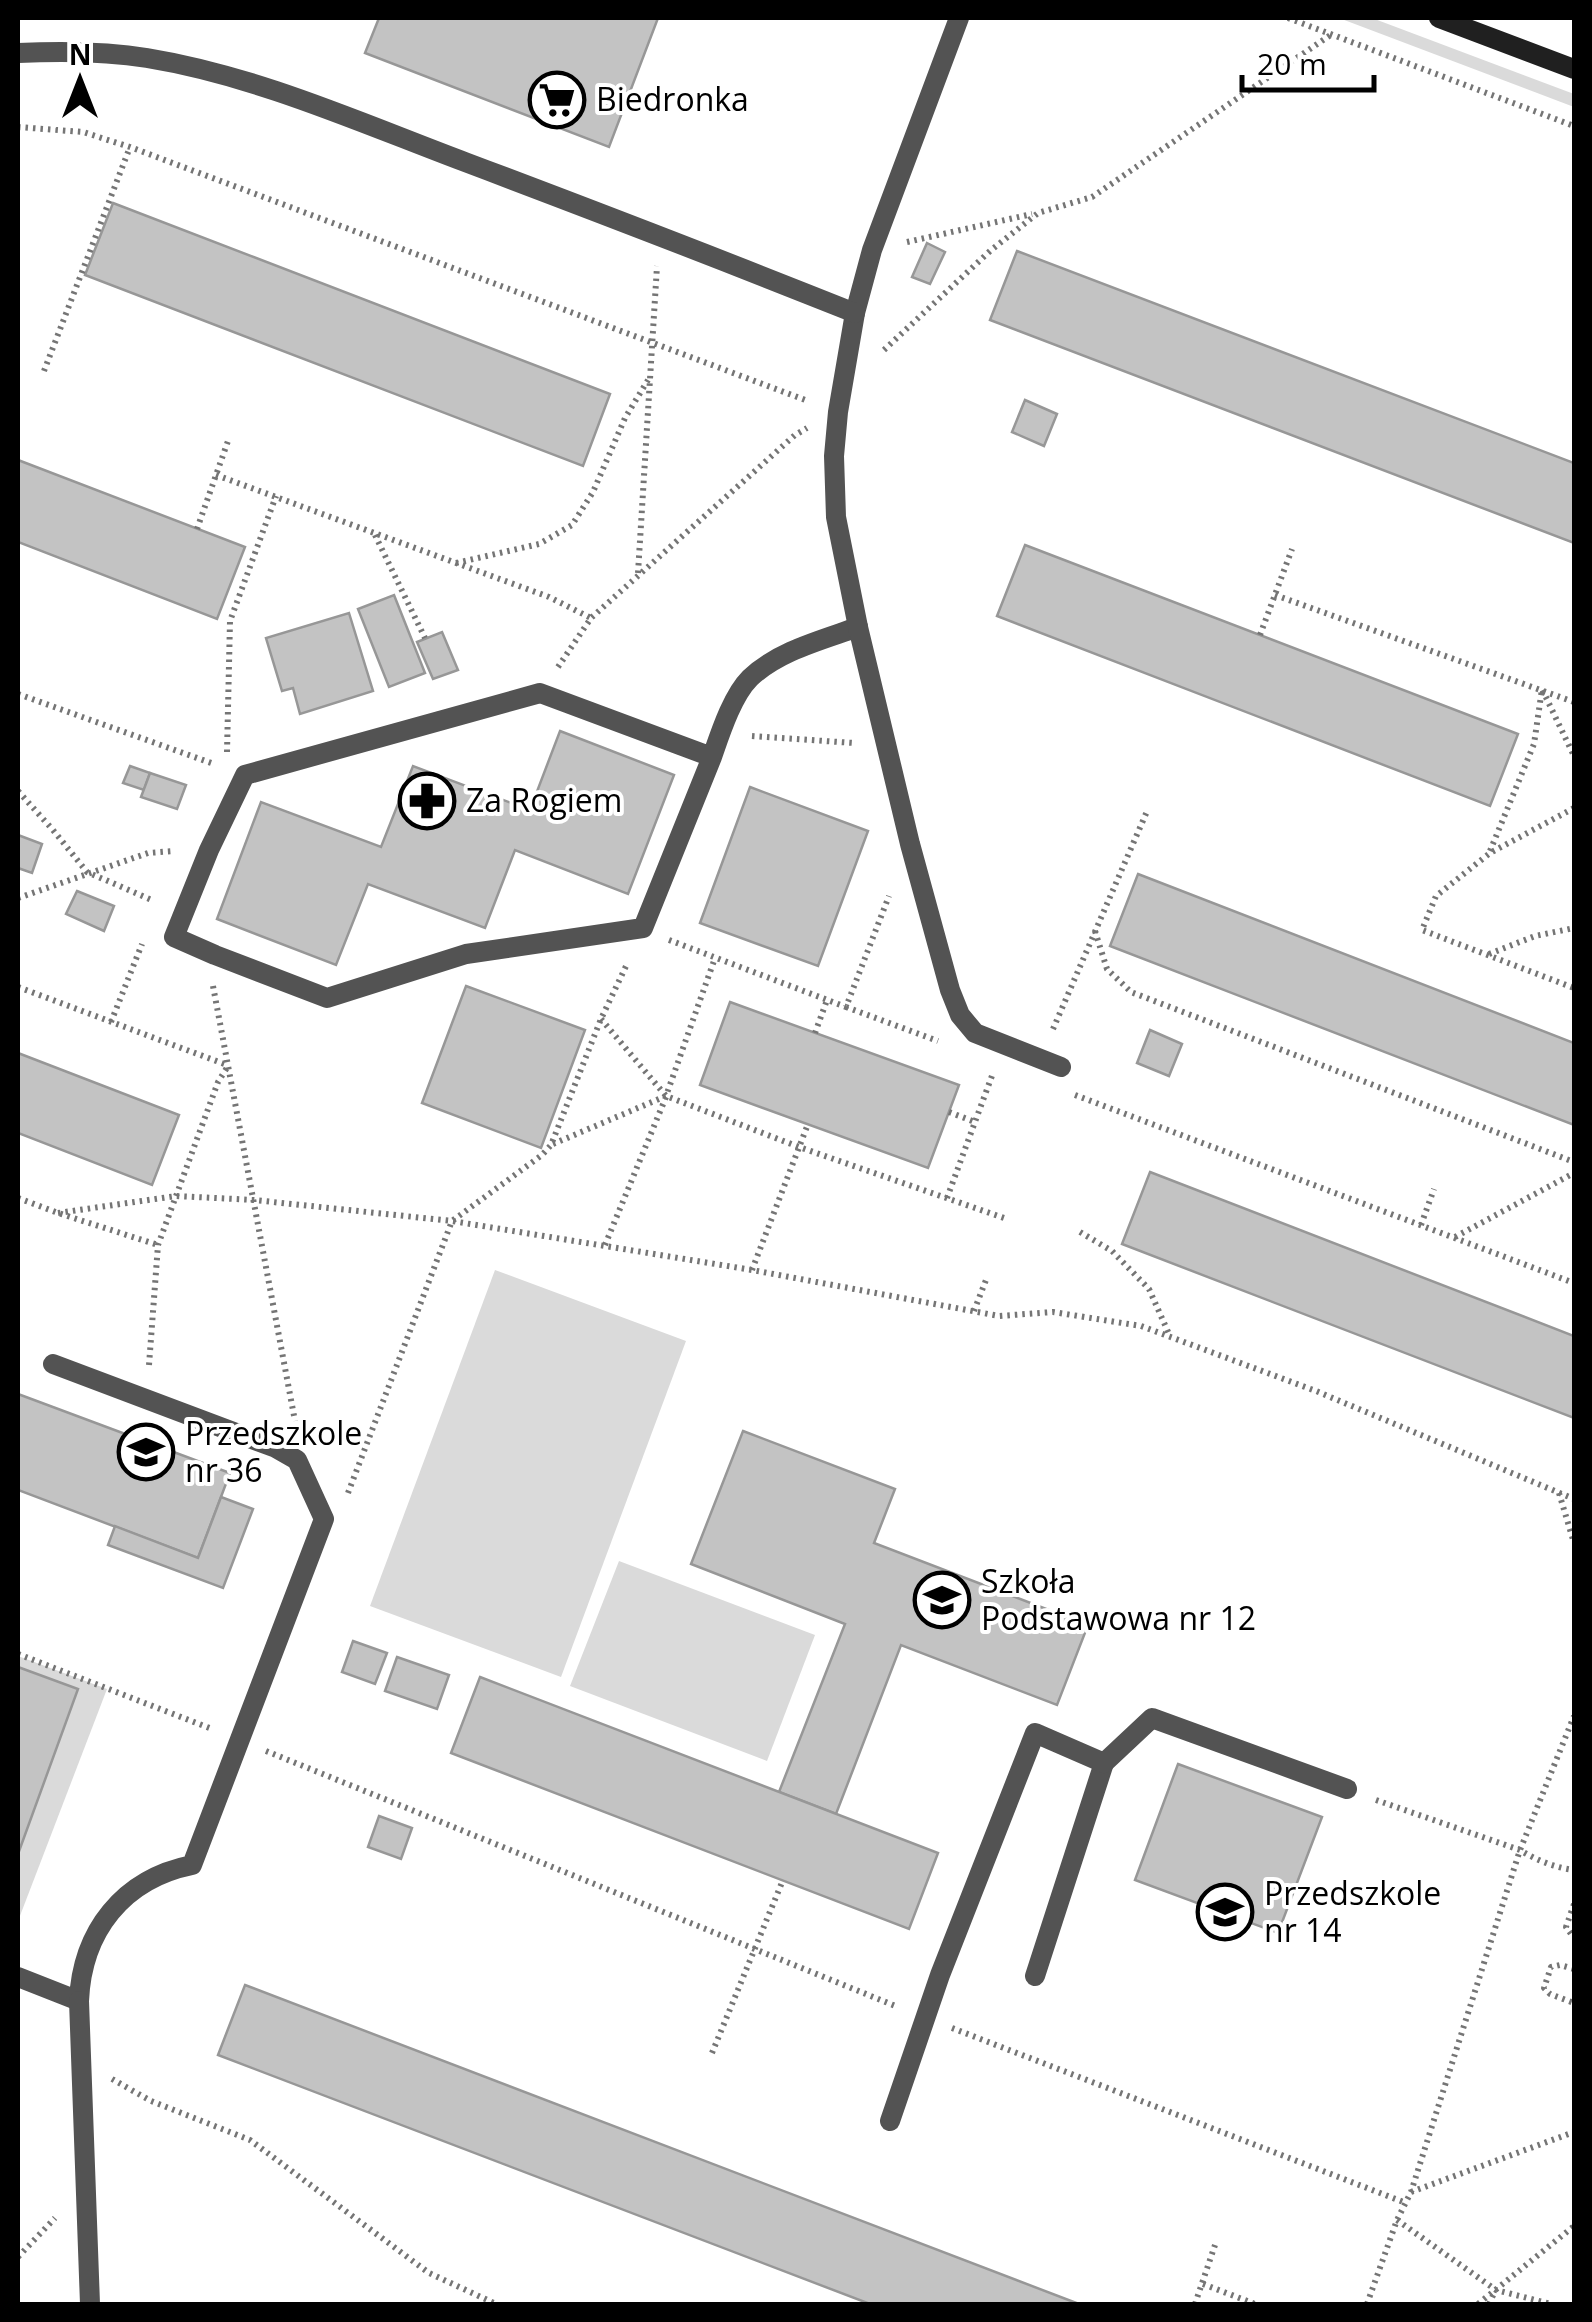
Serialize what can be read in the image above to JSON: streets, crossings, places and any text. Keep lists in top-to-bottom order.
{
  "places": {
    "supermarket": ["Biedronka"],
    "pharmacy": ["Za Rogiem"],
    "school or university": ["Przedszkole nr 36", "Szkoła Podstawowa nr 12", "Przedszkole nr 14"]
  },
  "scale_bar": "20 m",
  "north": "top"
}
